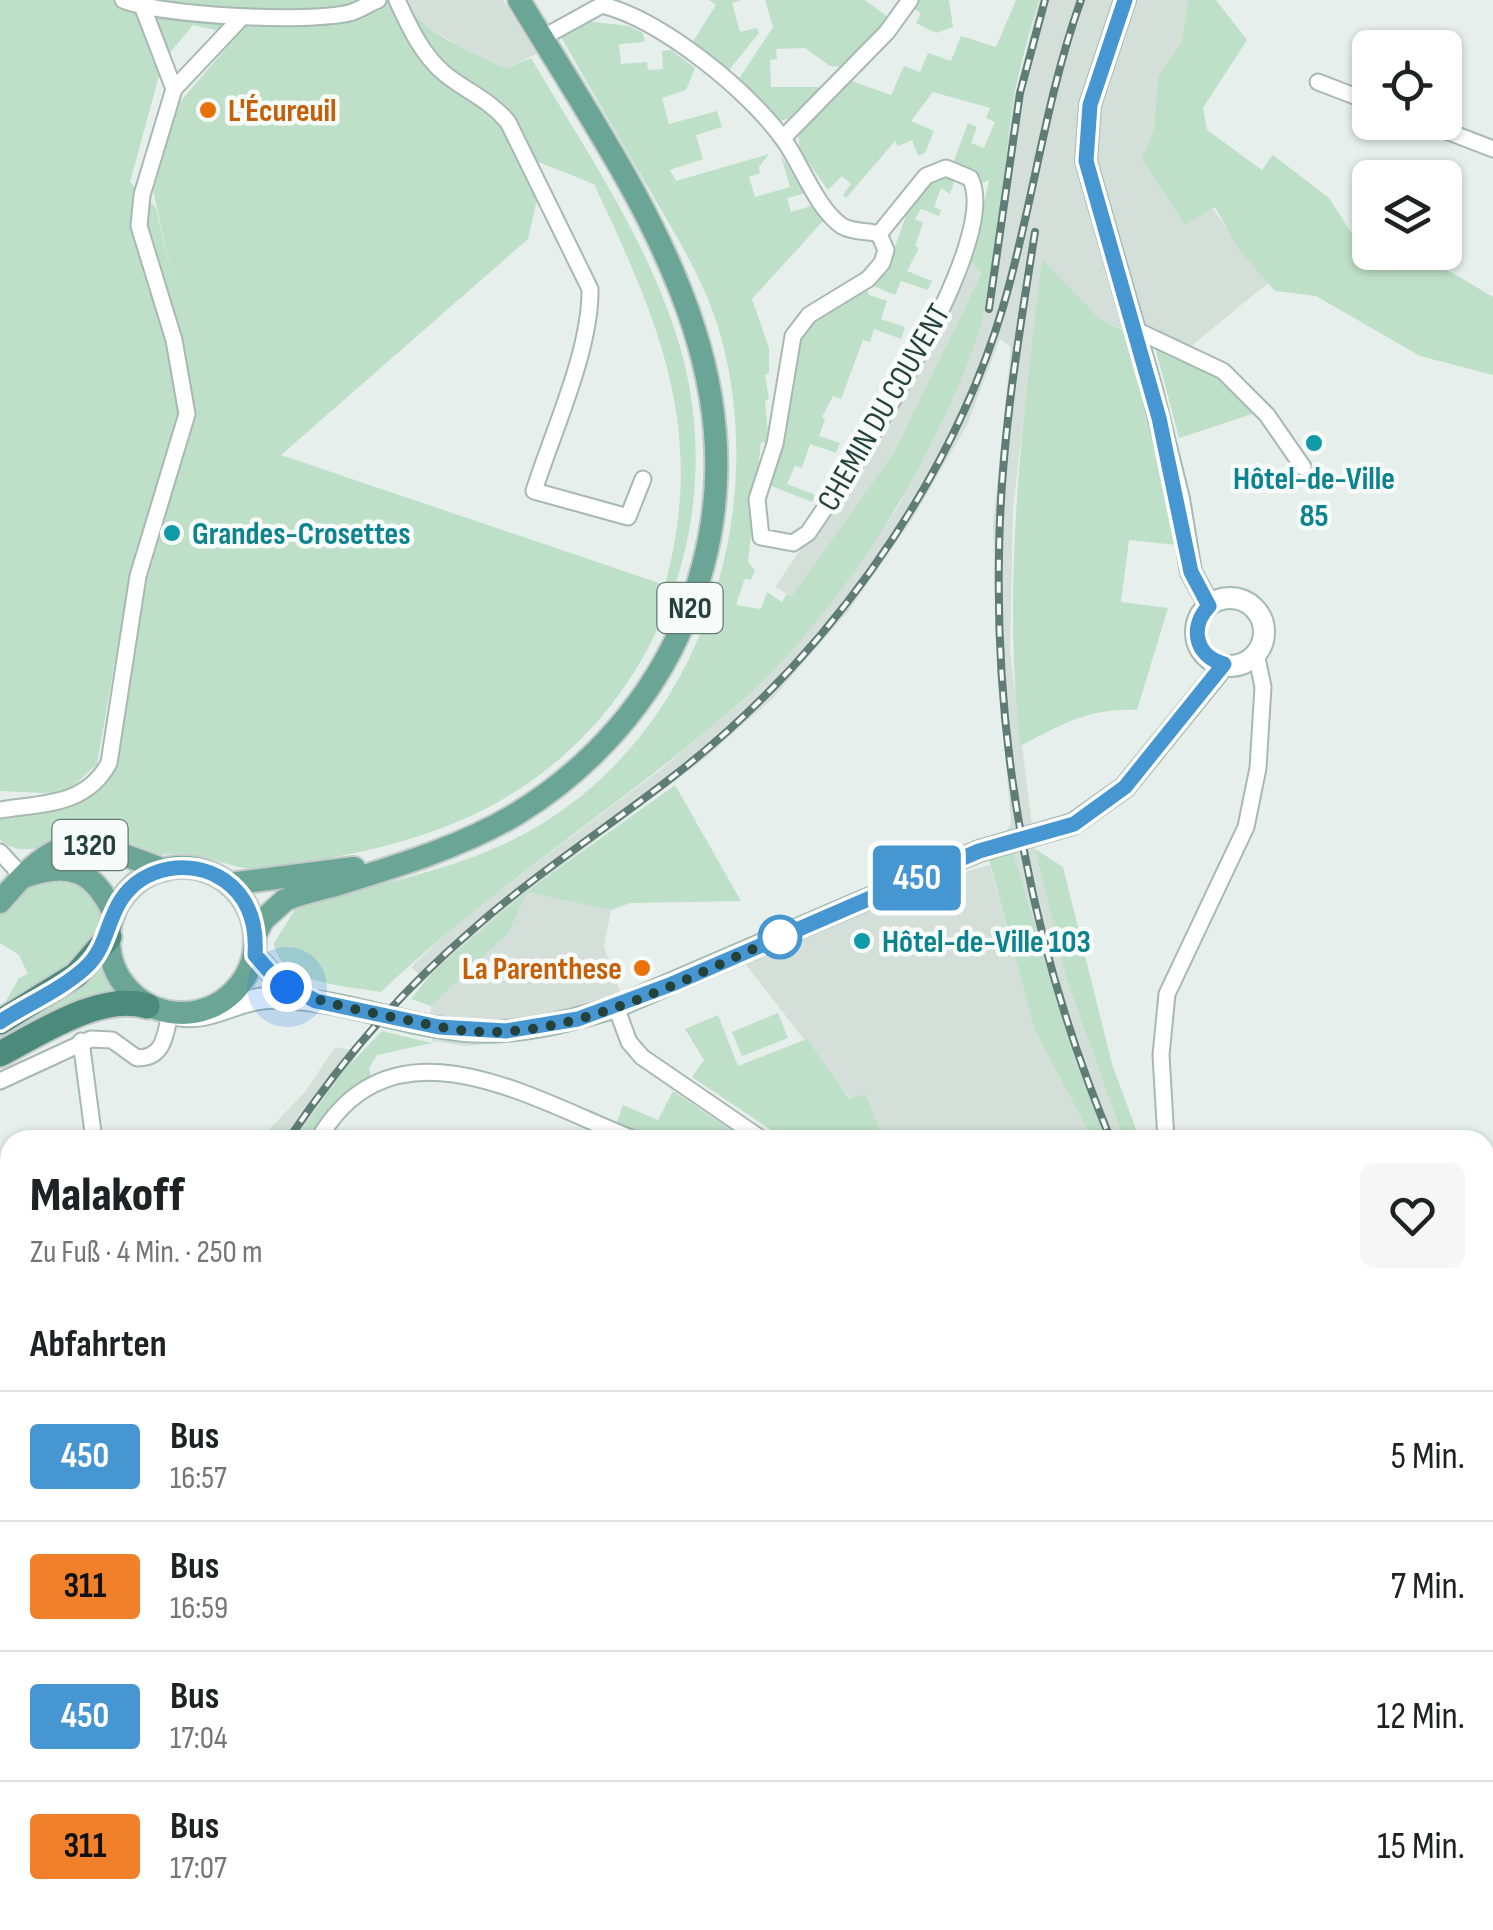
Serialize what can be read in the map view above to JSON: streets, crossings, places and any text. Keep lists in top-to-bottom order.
{
  "streets": {
    "main road": ["N20", "1320"],
    "street": ["CHEMIN DU COUVENT"]
  },
  "crossings": [
    ["N20", "1320"]
  ],
  "places": [
    "L'Écureuil",
    "Hôtel-de-Ville 85",
    "Grandes-Crosettes",
    "Hôtel-de-Ville 103",
    "La Parenthese"
  ],
  "lines": ["bus line 450"],
  "page": {
    "on_map": "450",
    "heading": [
      ["Malakoff", "Zu Fuß · 4 Min. · 250 m"],
      "Abfahrten"
    ],
    "list": [
      {
        "mark": "450",
        "name": "Bus",
        "note": "16:57",
        "value": "5 Min."
      },
      {
        "mark": "311",
        "name": "Bus",
        "note": "16:59",
        "value": "7 Min."
      },
      {
        "mark": "450",
        "name": "Bus",
        "note": "17:04",
        "value": "12 Min."
      },
      {
        "mark": "311",
        "name": "Bus",
        "note": "17:07",
        "value": "15 Min."
      }
    ]
  }
}
